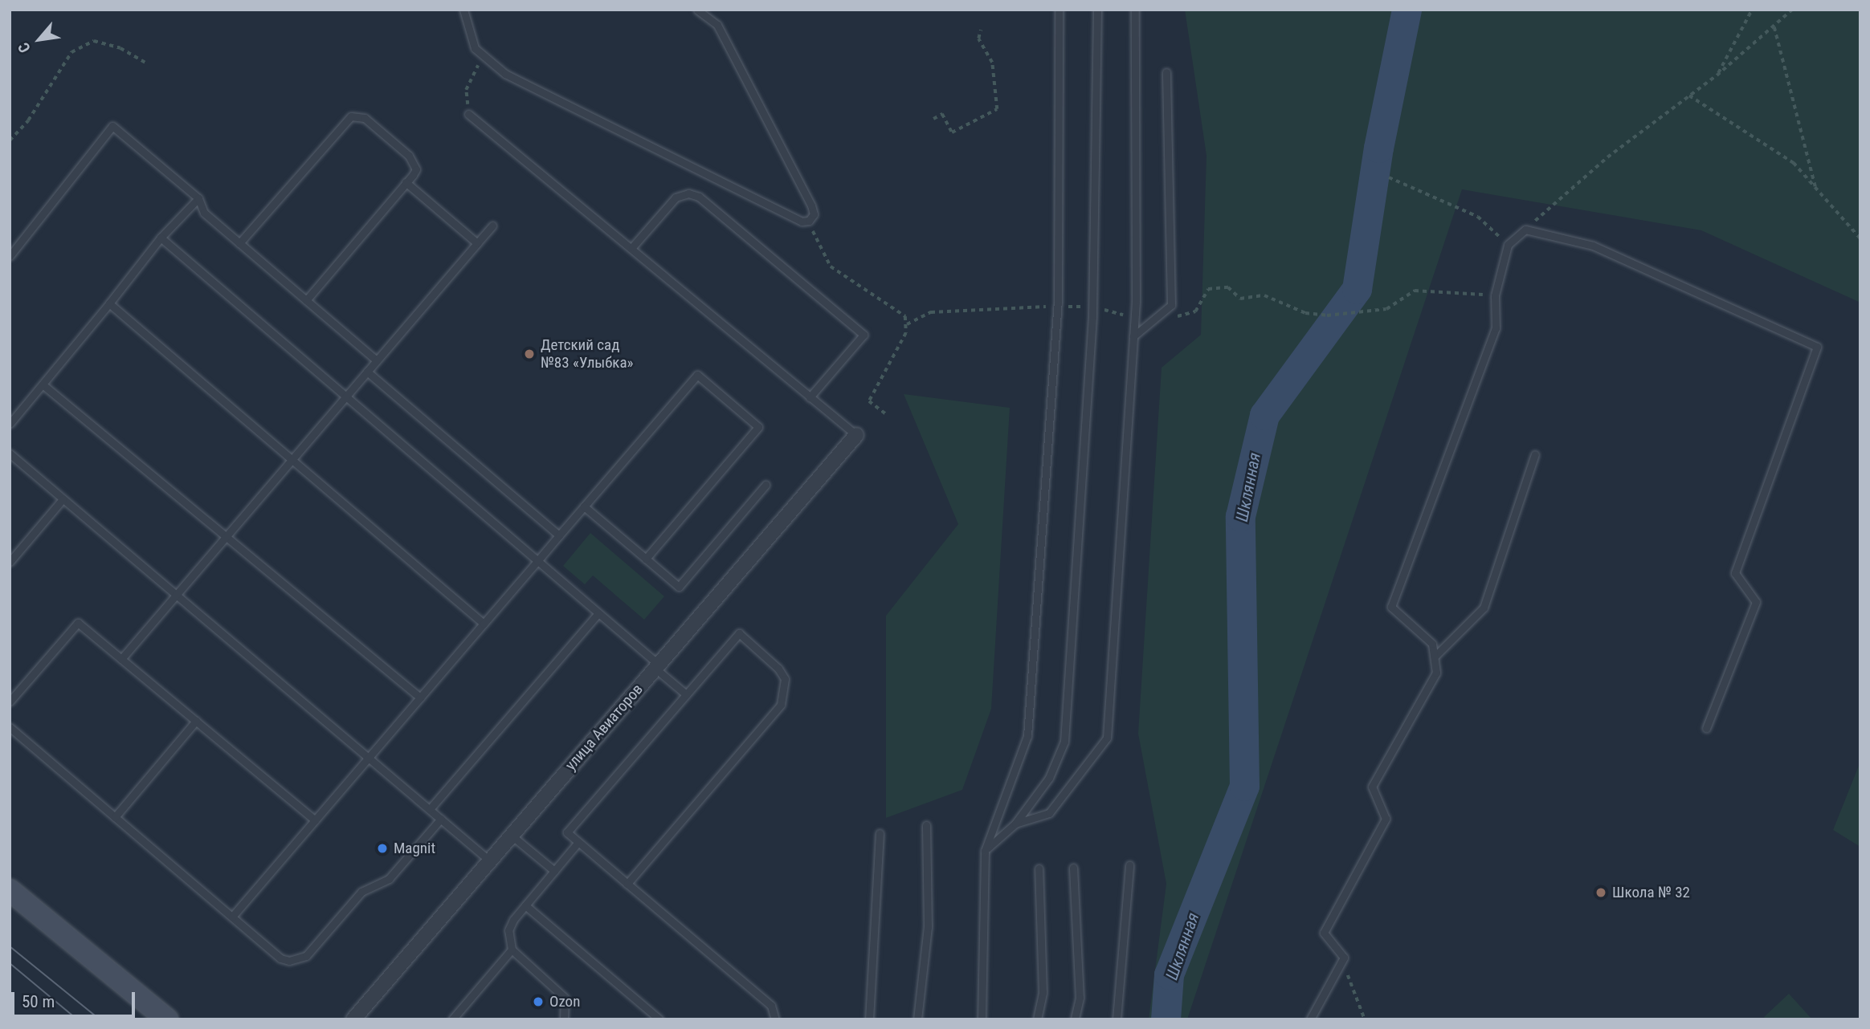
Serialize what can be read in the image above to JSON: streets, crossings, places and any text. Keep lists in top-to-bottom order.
{
  "streets": {
    "street": ["улица Авиаторов"]
  },
  "water": ["Шклянная"],
  "places": [
    "Детский сад №83 «Улыбка»",
    "Magnit",
    "Школа № 32",
    "Ozon"
  ],
  "scale_bar": "50 m",
  "north": "bottom left"
}
